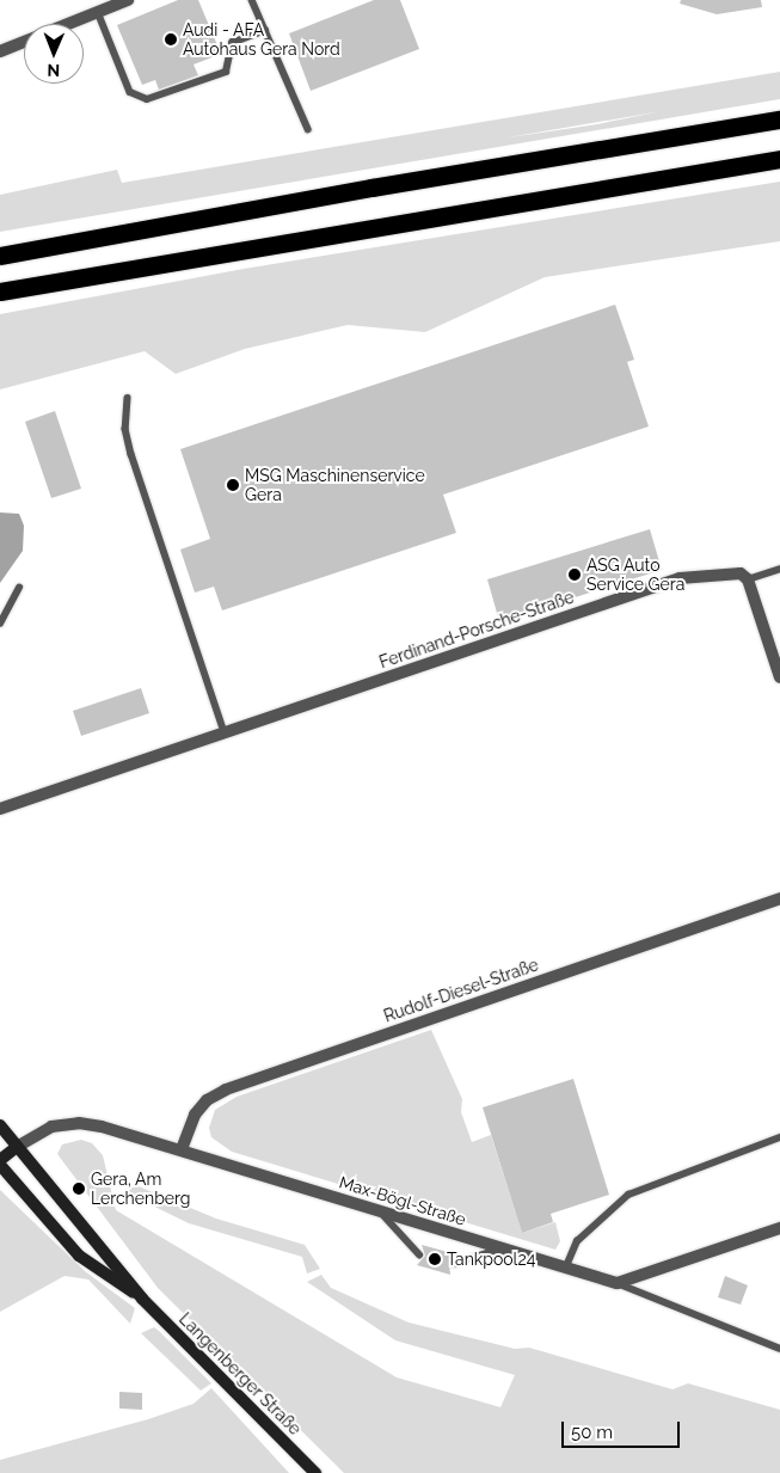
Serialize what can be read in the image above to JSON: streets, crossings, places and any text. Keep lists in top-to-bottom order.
{
  "streets": {
    "main road": ["Langenberger Straße"],
    "street": ["Ferdinand-Porsche-Straße", "Rudolf-Diesel-Straße", "Max-Bögl-Straße"]
  },
  "crossings": [
    ["Rudolf-Diesel-Straße", "Max-Bögl-Straße"],
    ["Max-Bögl-Straße", "Langenberger Straße"]
  ],
  "places": [
    "Audi - AFA Autohaus Gera Nord",
    "MSG Maschinenservice Gera",
    "ASG Auto Service Gera",
    "Gera, Am Lerchenberg",
    "Tankpool24"
  ],
  "scale_bar": "50 m",
  "north": "bottom"
}
